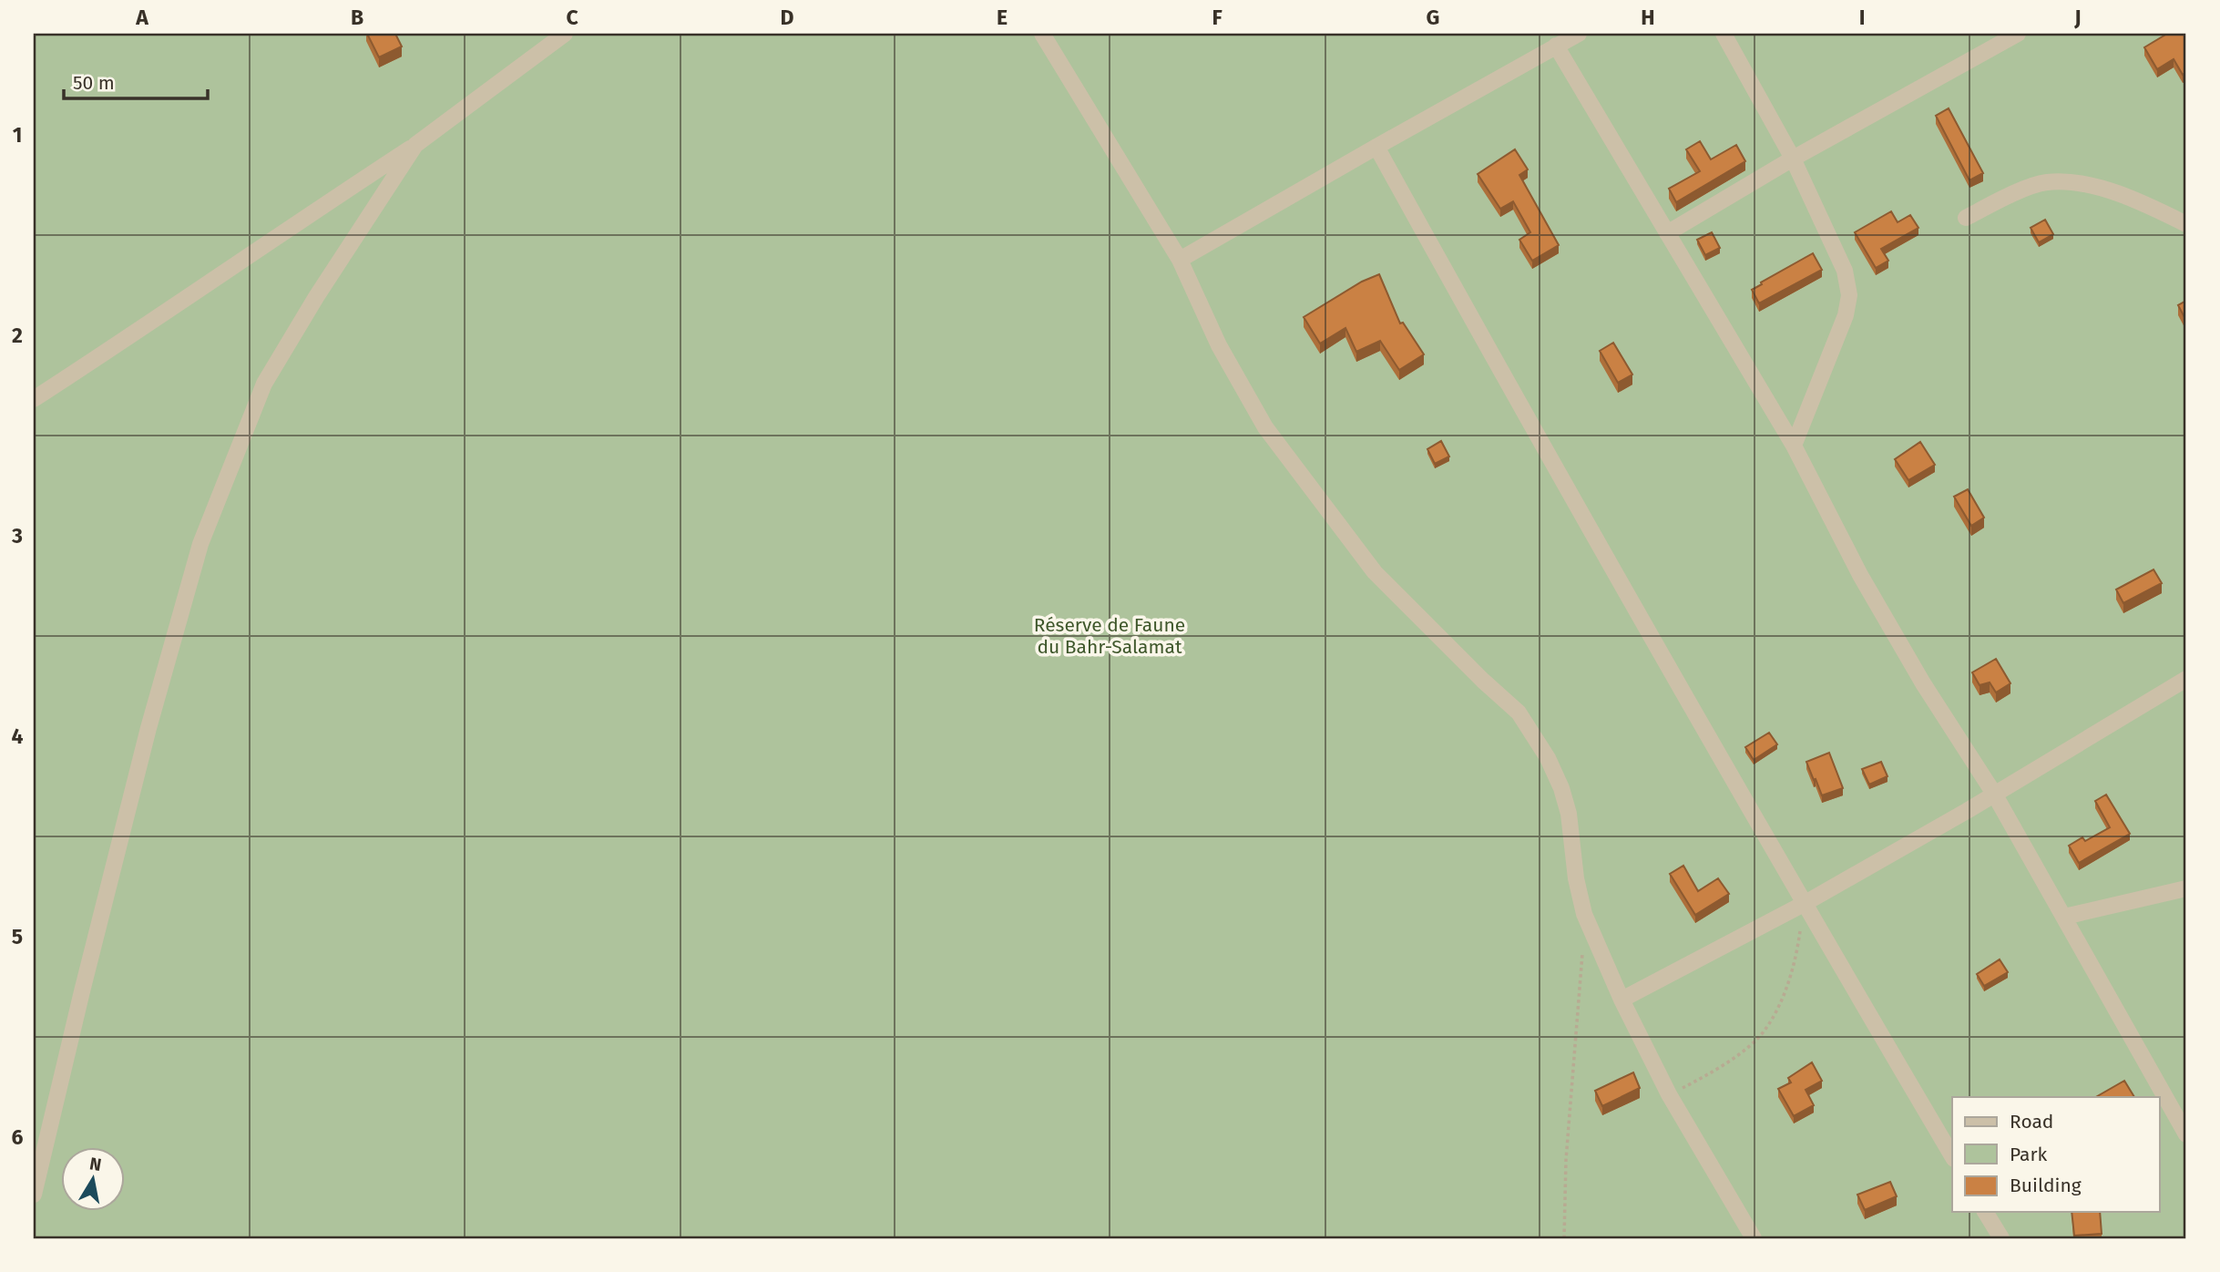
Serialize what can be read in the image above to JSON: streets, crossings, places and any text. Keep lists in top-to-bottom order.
{
  "parks": ["Réserve de Faune du Bahr-Salamat"],
  "legend": ["Road", "Park", "Building"],
  "scale_bar": "50 m",
  "north": "top",
  "grid": {
    "columns": [
      "A",
      "B",
      "C",
      "D",
      "E",
      "F",
      "G",
      "H",
      "I",
      "J"
    ],
    "rows": [
      "1",
      "2",
      "3",
      "4",
      "5",
      "6"
    ]
  }
}
